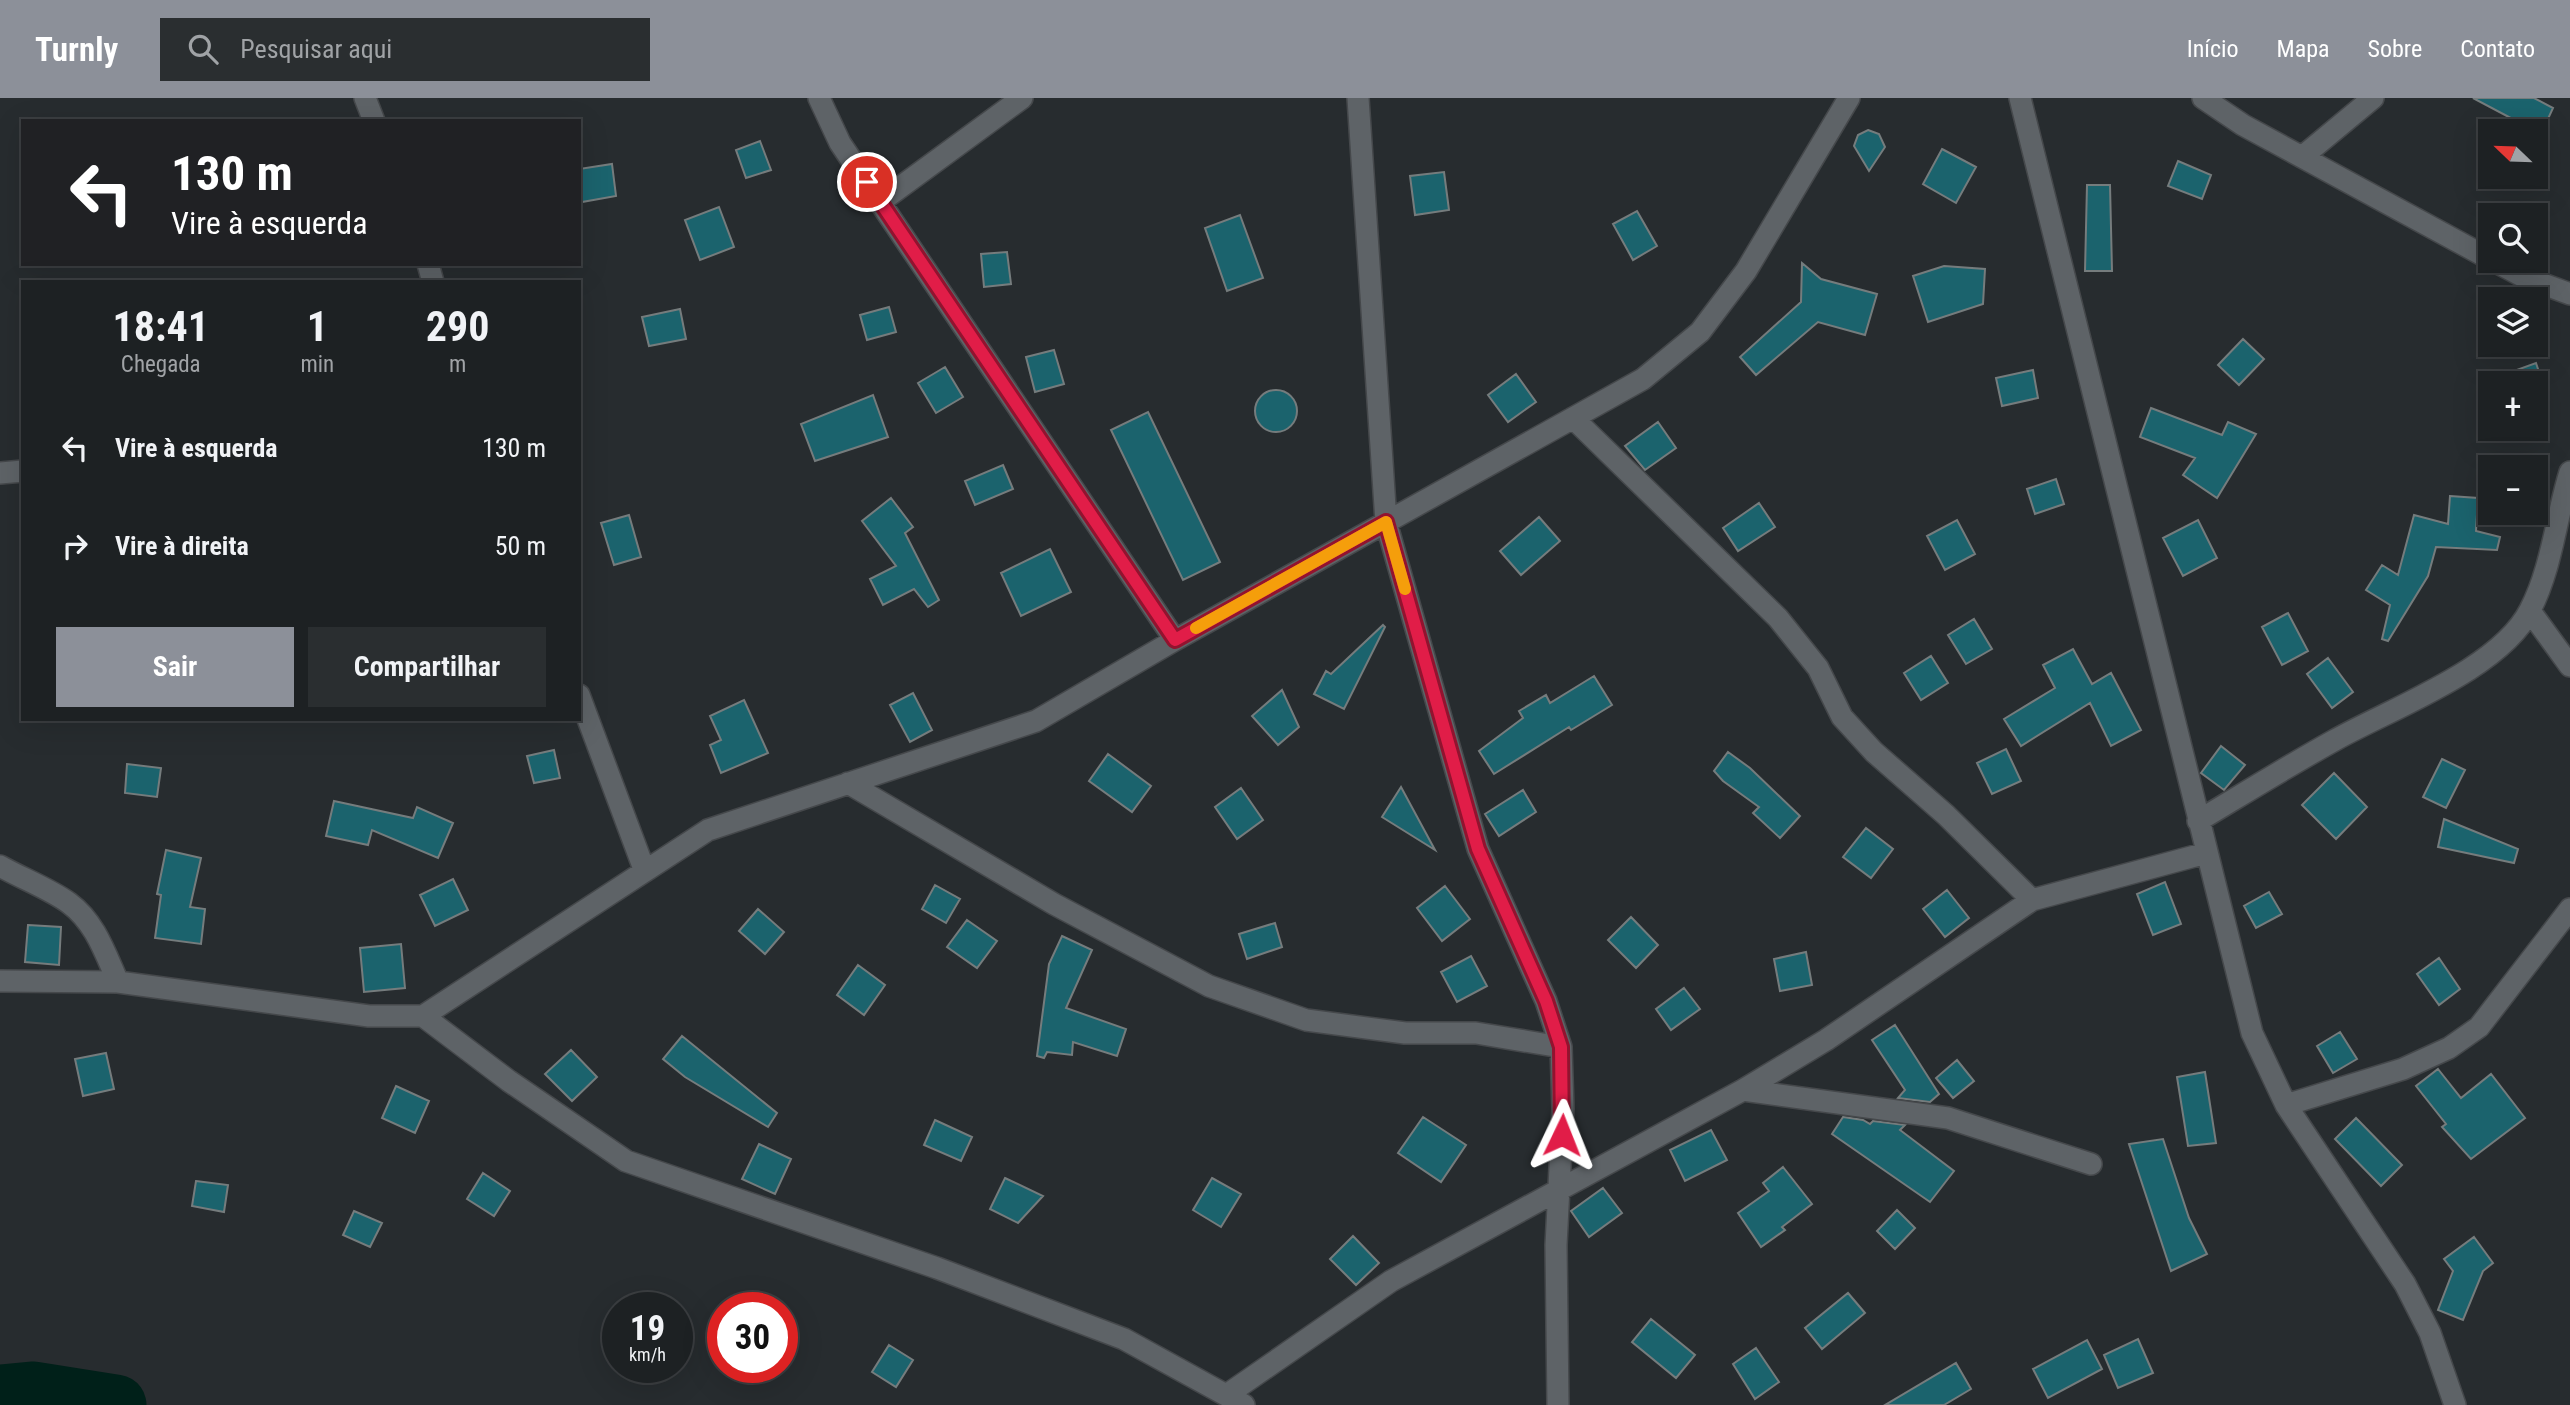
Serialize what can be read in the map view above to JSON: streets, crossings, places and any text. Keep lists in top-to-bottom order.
{
  "north": "top left",
  "page": {
    "header": "Turnly",
    "search": "Pesquisar aqui",
    "nav": [
      "Início",
      "Mapa",
      "Sobre",
      "Contato"
    ],
    "map_buttons": ["+", "−"],
    "turn": ["130 m", "Vire à esquerda"],
    "eta": [
      "18:41",
      "Chegada",
      "1",
      "min",
      "290",
      "m"
    ],
    "list": [
      {
        "name": "Vire à esquerda",
        "value": "130 m"
      },
      {
        "name": "Vire à direita",
        "value": "50 m"
      }
    ],
    "buttons": ["Sair", "Compartilhar"],
    "speed": "19 km/h",
    "limit": "30"
  }
}
